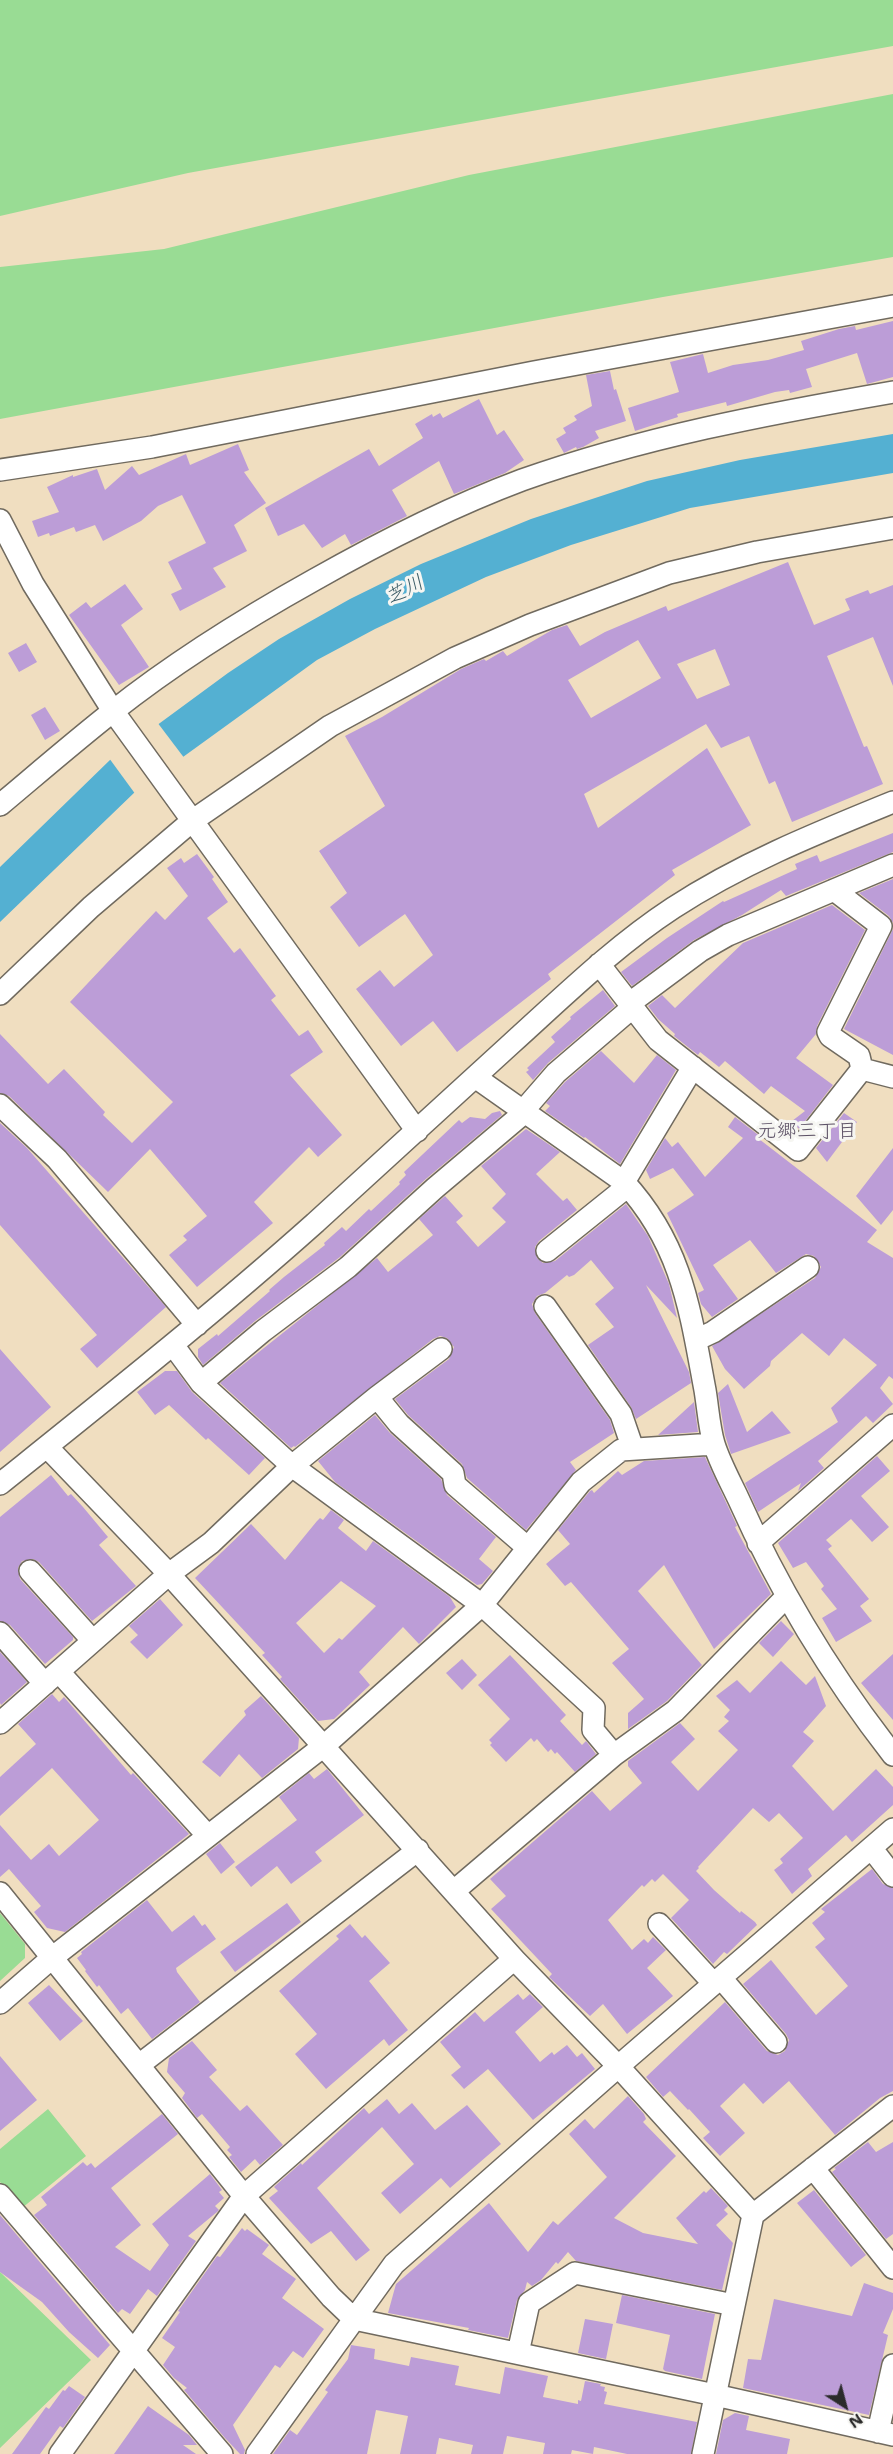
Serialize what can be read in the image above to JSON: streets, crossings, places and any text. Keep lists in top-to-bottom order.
{
  "districts": ["元郷三丁目"],
  "water": ["芝川"],
  "north": "bottom right"
}
